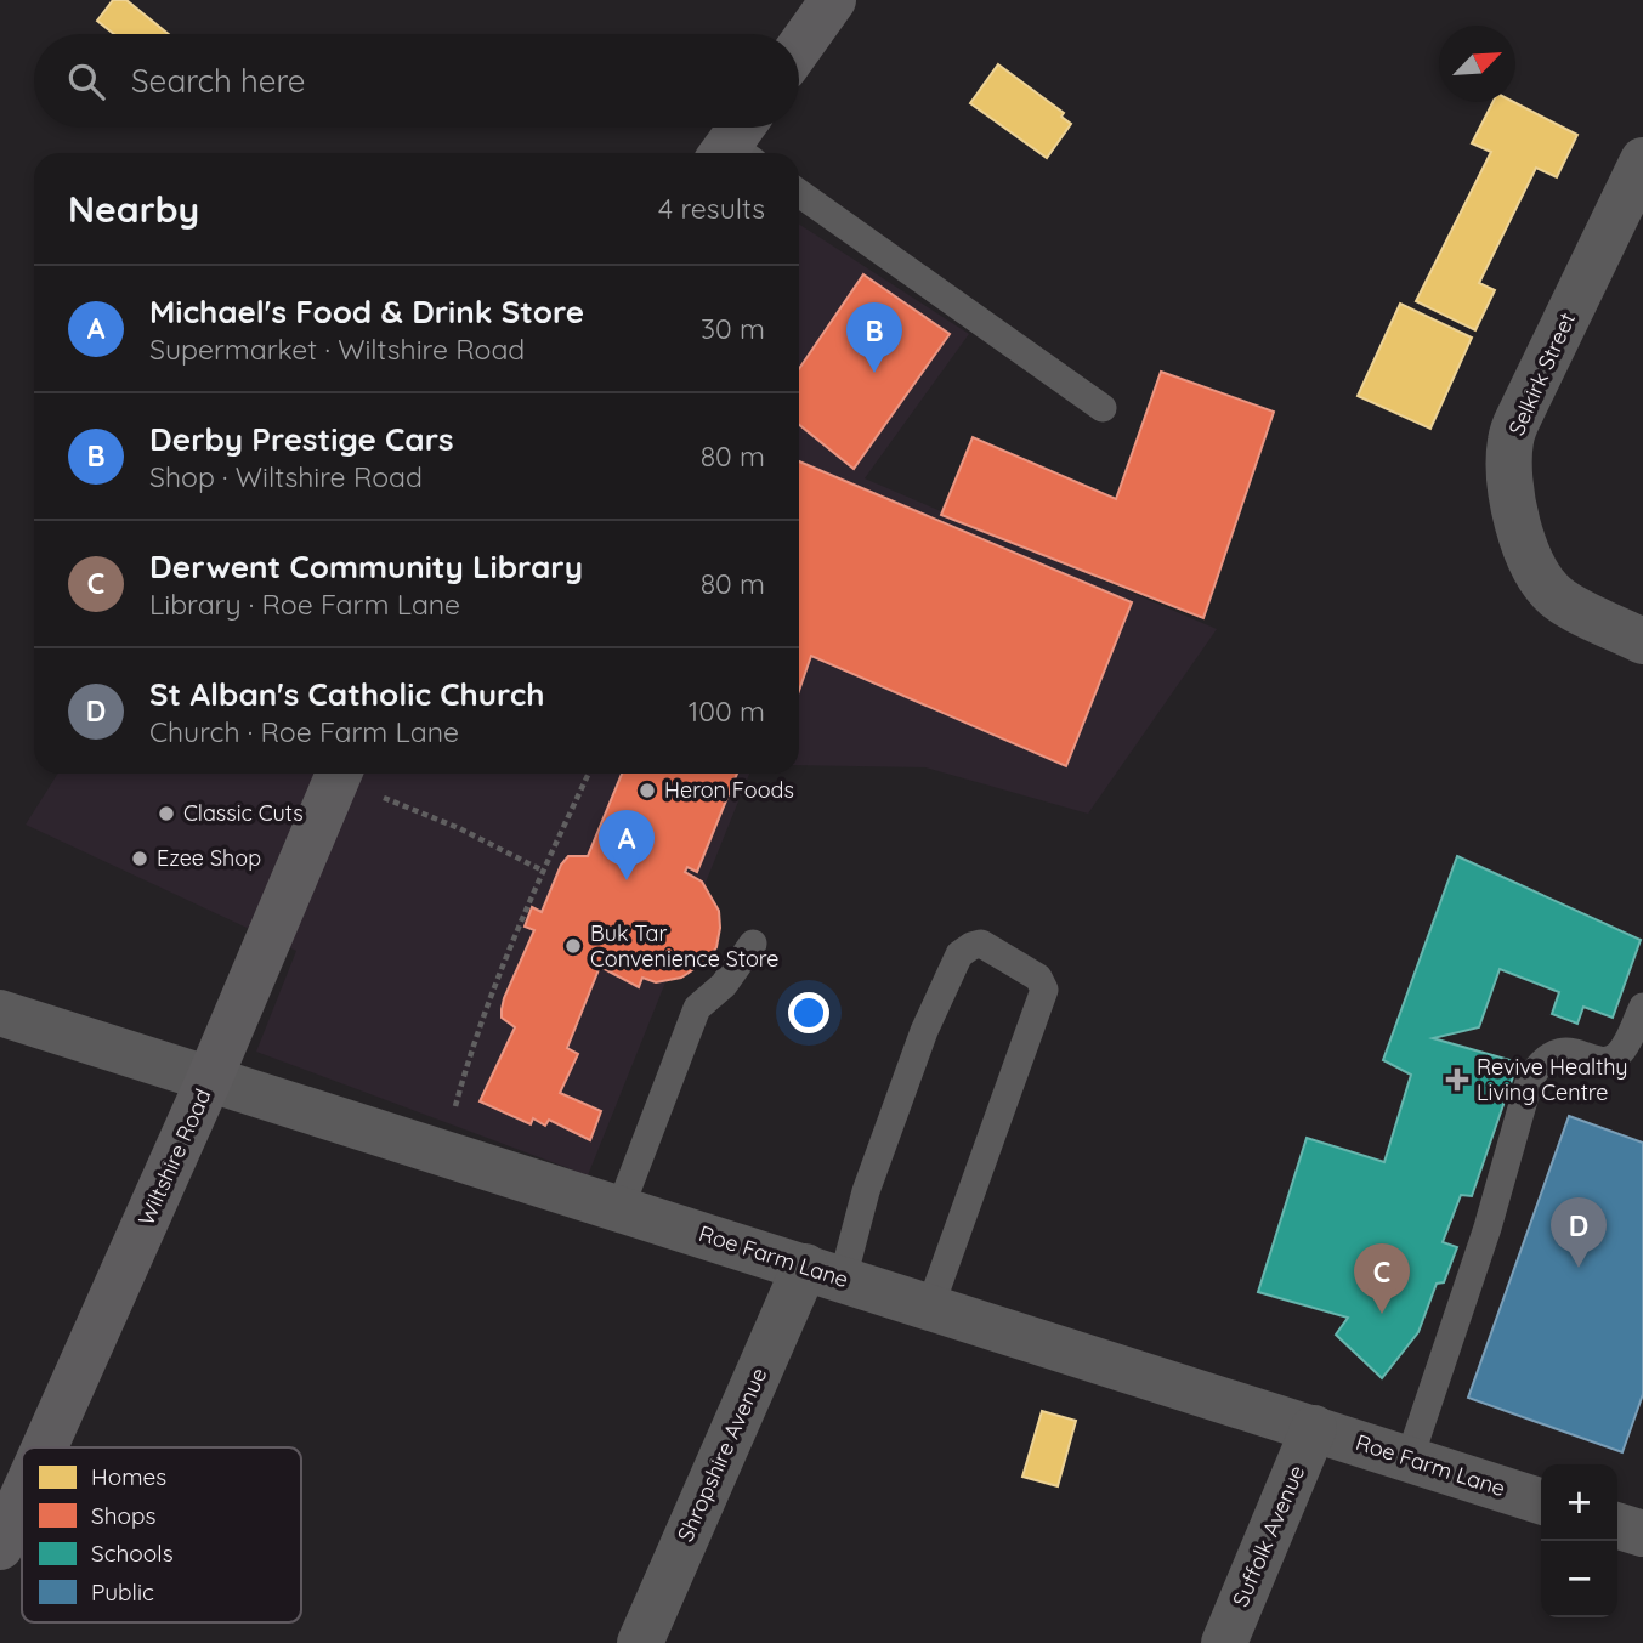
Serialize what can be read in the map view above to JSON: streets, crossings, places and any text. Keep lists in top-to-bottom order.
{
  "streets": {
    "street": [
      "Selkirk Street",
      "Wiltshire Road",
      "Roe Farm Lane",
      "Shropshire Avenue",
      "Suffolk Avenue"
    ]
  },
  "crossings": [
    ["Wiltshire Road", "Roe Farm Lane"],
    ["Roe Farm Lane", "Shropshire Avenue"],
    ["Roe Farm Lane", "Suffolk Avenue"]
  ],
  "places": {
    "other": [
      "Heron Foods",
      "Classic Cuts",
      "Ezee Shop",
      "Buk Tar Convenience Store"
    ],
    "health": ["Revive Healthy Living Centre"]
  },
  "legend": [
    "Homes",
    "Shops",
    "Schools",
    "Public"
  ],
  "north": "top right",
  "page": {
    "search": "Search here",
    "heading": ["Nearby", "4 results"],
    "list": [
      {
        "mark": "A",
        "name": "Michael's Food & Drink Store",
        "note": "Supermarket · Wiltshire Road",
        "value": "30 m"
      },
      {
        "mark": "B",
        "name": "Derby Prestige Cars",
        "note": "Shop · Wiltshire Road",
        "value": "80 m"
      },
      {
        "mark": "C",
        "name": "Derwent Community Library",
        "note": "Library · Roe Farm Lane",
        "value": "80 m"
      },
      {
        "mark": "D",
        "name": "St Alban's Catholic Church",
        "note": "Church · Roe Farm Lane",
        "value": "100 m"
      }
    ],
    "pins": [
      "B",
      "A",
      "D",
      "C"
    ],
    "map_buttons": ["+", "−"]
  }
}
